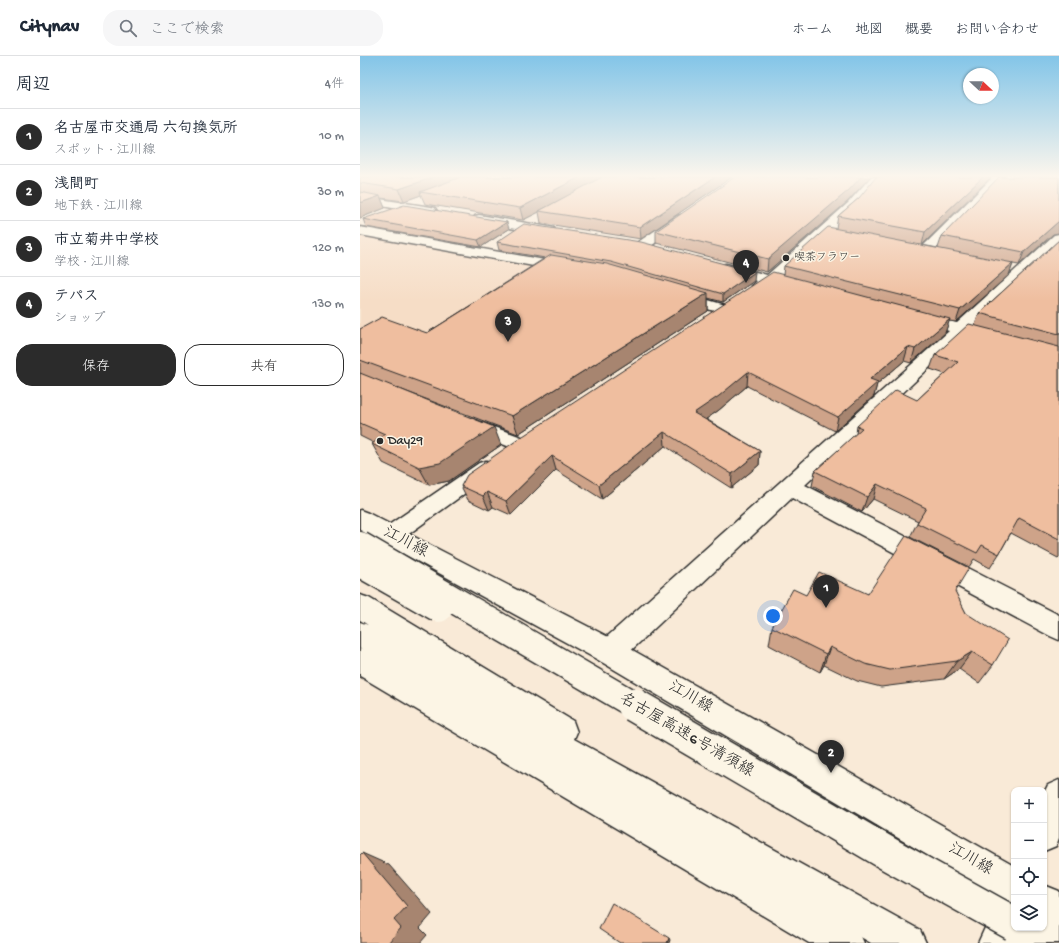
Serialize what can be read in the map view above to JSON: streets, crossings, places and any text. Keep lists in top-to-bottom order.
{
  "streets": {
    "main road": ["江川線", "名古屋高速6号清須線"]
  },
  "places": ["喫茶フラワー", "Day29"],
  "north": "right",
  "page": {
    "header": "Citynav",
    "search": "ここで検索",
    "nav": [
      "ホーム",
      "地図",
      "概要",
      "お問い合わせ"
    ],
    "heading": ["周辺", "4件"],
    "list": [
      {
        "mark": "1",
        "name": "名古屋市交通局 六句換気所",
        "note": "スポット · 江川線",
        "value": "10 m"
      },
      {
        "mark": "2",
        "name": "浅間町",
        "note": "地下鉄 · 江川線",
        "value": "30 m"
      },
      {
        "mark": "3",
        "name": "市立菊井中学校",
        "note": "学校 · 江川線",
        "value": "120 m"
      },
      {
        "mark": "4",
        "name": "テパス",
        "note": "ショップ",
        "value": "130 m"
      }
    ],
    "pins": [
      "4",
      "3",
      "1",
      "2"
    ],
    "buttons": ["保存", "共有"],
    "map_buttons": ["+", "−"]
  }
}
